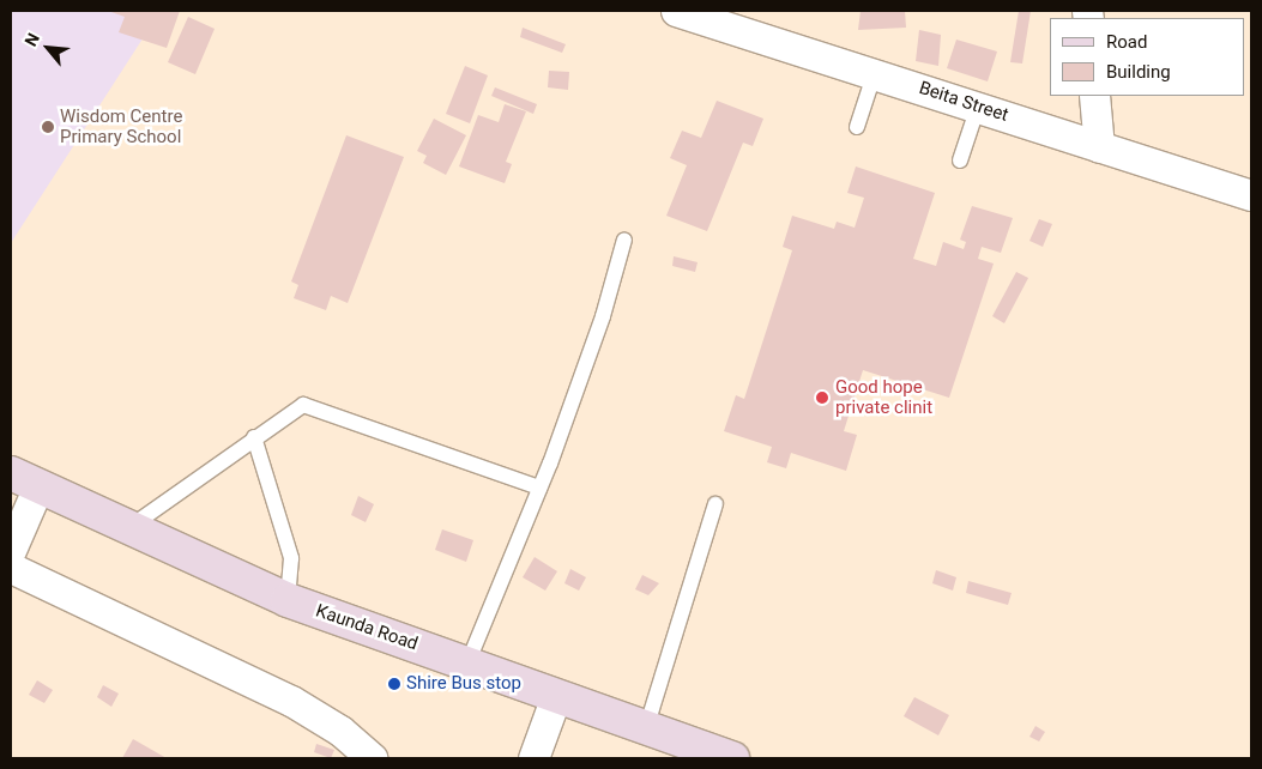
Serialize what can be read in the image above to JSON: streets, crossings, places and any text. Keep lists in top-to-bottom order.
{
  "streets": {
    "main road": ["Kaunda Road"],
    "street": ["Beita Street"]
  },
  "places": ["Wisdom Centre Primary School", "Good hope private clinit", "Shire Bus stop"],
  "legend": ["Road", "Building"],
  "north": "top left"
}
